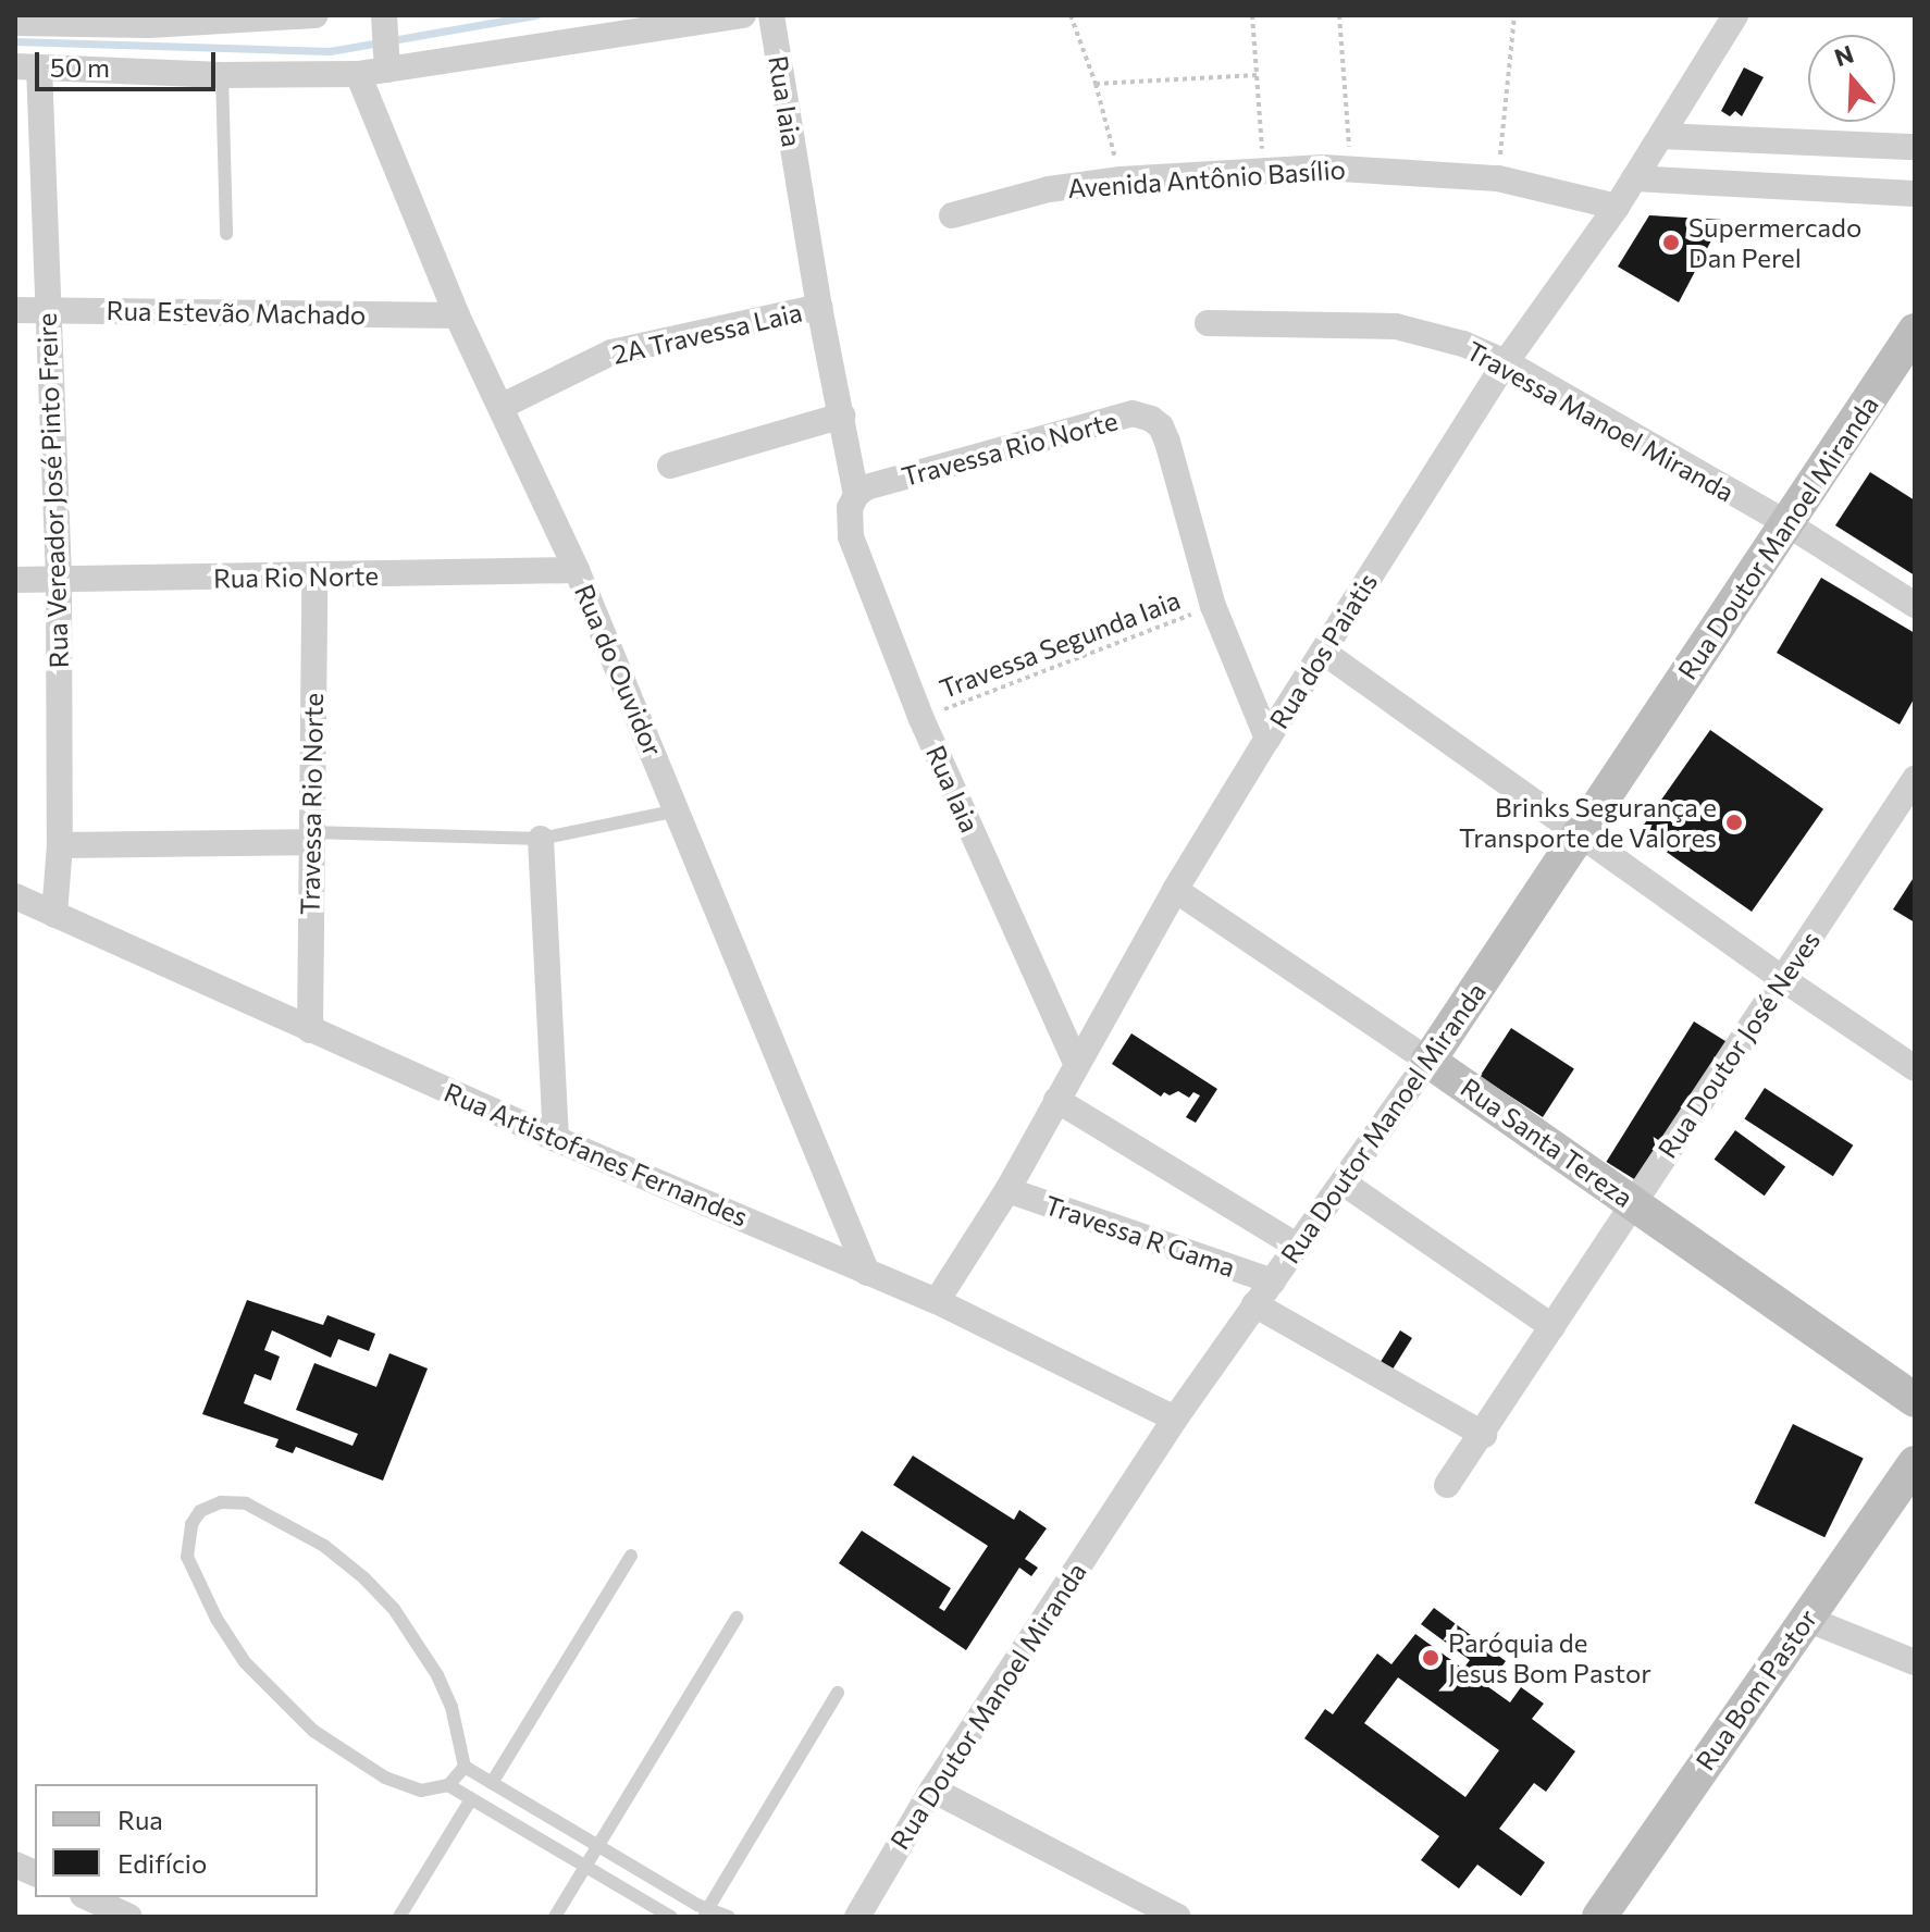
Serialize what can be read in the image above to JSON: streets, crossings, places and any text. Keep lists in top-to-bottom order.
{
  "streets": {
    "street": [
      "Rua Iaia",
      "Avenida Antônio Basílio",
      "Rua Estevão Machado",
      "2A Travessa Laia",
      "Travessa Manoel Miranda",
      "Travessa Rio Norte",
      "Rua Vereador José Pinto Freire",
      "Rua Doutor Manoel Miranda",
      "Rua Rio Norte",
      "Rua dos Paiatis",
      "Rua do Ouvidor",
      "Rua Doutor José Neves",
      "Rua Santa Tereza",
      "Rua Artistofanes Fernandes",
      "Travessa R Gama",
      "Rua Bom Pastor"
    ],
    "path": ["Travessa Segunda Iaia"]
  },
  "crossings": [
    ["Rua Iaia", "2A Travessa Laia"],
    ["Rua Iaia", "Travessa Rio Norte"],
    ["Rua Iaia", "Travessa Segunda Iaia"],
    ["Rua Iaia", "Rua dos Paiatis"],
    ["Avenida Antônio Basílio", "Rua dos Paiatis"],
    ["Rua Estevão Machado", "Rua Vereador José Pinto Freire"],
    ["Rua Estevão Machado", "Rua do Ouvidor"],
    ["2A Travessa Laia", "Rua do Ouvidor"],
    ["Travessa Manoel Miranda", "Rua Doutor Manoel Miranda"],
    ["Travessa Manoel Miranda", "Rua dos Paiatis"],
    ["Travessa Rio Norte", "Rua Rio Norte"],
    ["Travessa Rio Norte", "Travessa Segunda Iaia"],
    ["Travessa Rio Norte", "Rua Artistofanes Fernandes"],
    ["Rua Vereador José Pinto Freire", "Rua Rio Norte"],
    ["Rua Vereador José Pinto Freire", "Rua Artistofanes Fernandes"],
    ["Rua Doutor Manoel Miranda", "Rua Santa Tereza"],
    ["Rua Doutor Manoel Miranda", "Rua Artistofanes Fernandes"],
    ["Rua Doutor Manoel Miranda", "Travessa R Gama"],
    ["Rua Rio Norte", "Rua do Ouvidor"],
    ["Rua dos Paiatis", "Rua Santa Tereza"],
    ["Rua dos Paiatis", "Rua Artistofanes Fernandes"],
    ["Rua dos Paiatis", "Travessa R Gama"],
    ["Rua do Ouvidor", "Rua Artistofanes Fernandes"],
    ["Rua Doutor José Neves", "Rua Santa Tereza"]
  ],
  "places": ["Supermercado Dan Perel", "Brinks Segurança e Transporte de Valores", "Paróquia de Jesus Bom Pastor"],
  "legend": ["Rua", "Edifício"],
  "scale_bar": "50 m",
  "north": "top"
}
